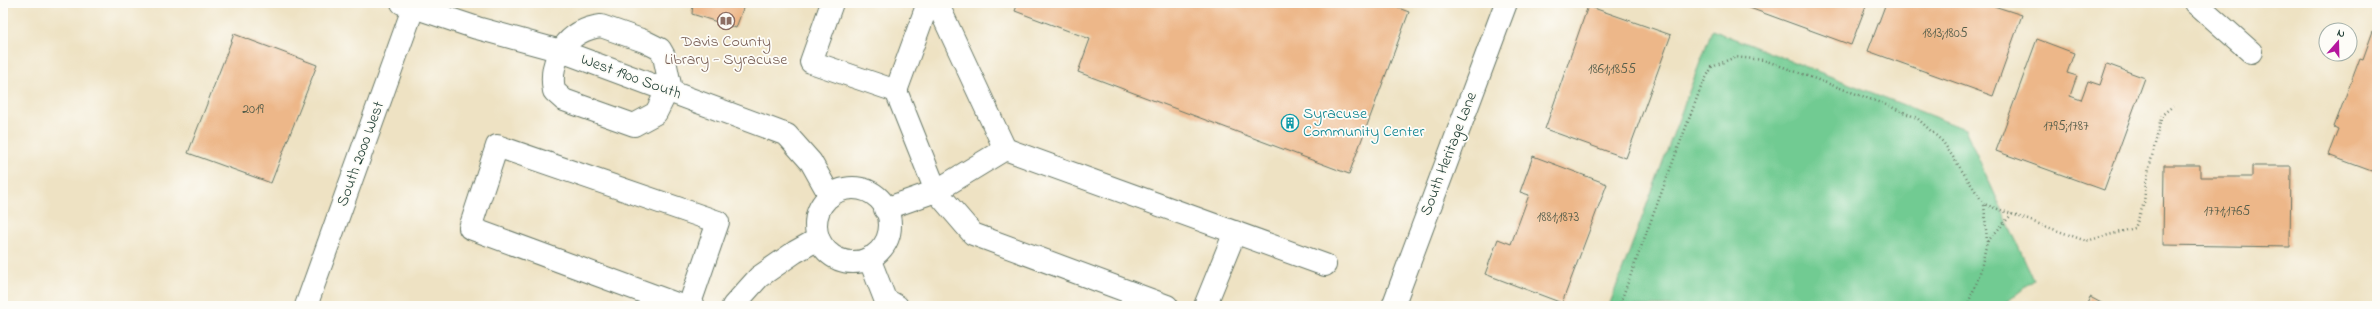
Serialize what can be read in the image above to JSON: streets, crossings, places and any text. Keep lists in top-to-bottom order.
{
  "streets": {
    "street": ["West 1900 South", "South 2000 West", "South Heritage Lane"]
  },
  "crossings": [
    ["West 1900 South", "South 2000 West"]
  ],
  "places": {
    "library": ["Davis County Library - Syracuse"],
    "building": ["Syracuse Community Center"]
  },
  "house_numbers": [
    "1813;1805",
    "1861;1855",
    "2019",
    "1795;1787",
    "1771;1765",
    "1881;1873"
  ],
  "north": "top"
}
